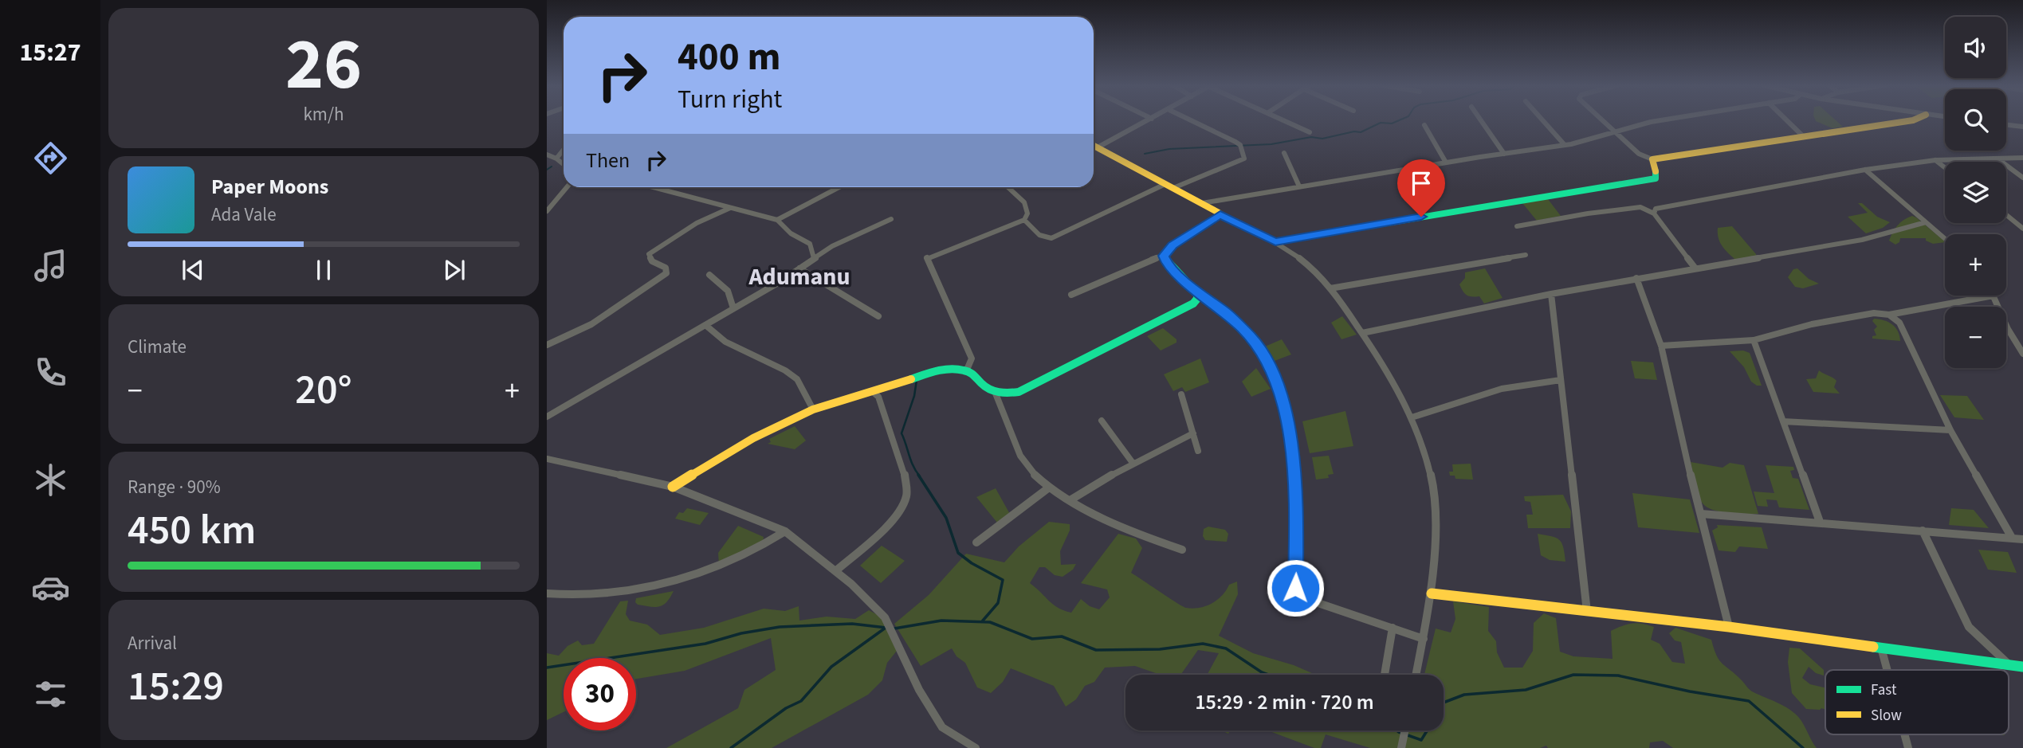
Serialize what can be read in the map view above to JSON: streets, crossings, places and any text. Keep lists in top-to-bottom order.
{
  "districts": ["Adumanu"],
  "legend": ["Fast", "Slow"],
  "page": {
    "tabs": "15:27",
    "tile": [
      ["26", "km/h"],
      "Climate",
      ["Range · 90%", "450 km"],
      ["Arrival", "15:29"]
    ],
    "map_buttons": ["+", "−"],
    "turn": ["400 m", "Turn right"],
    "then": "Then",
    "song": ["Paper Moons", "Ada Vale"],
    "heat": ["−", "20°", "+"],
    "limit": "30",
    "trip": "15:29 · 2 min · 720 m"
  }
}
